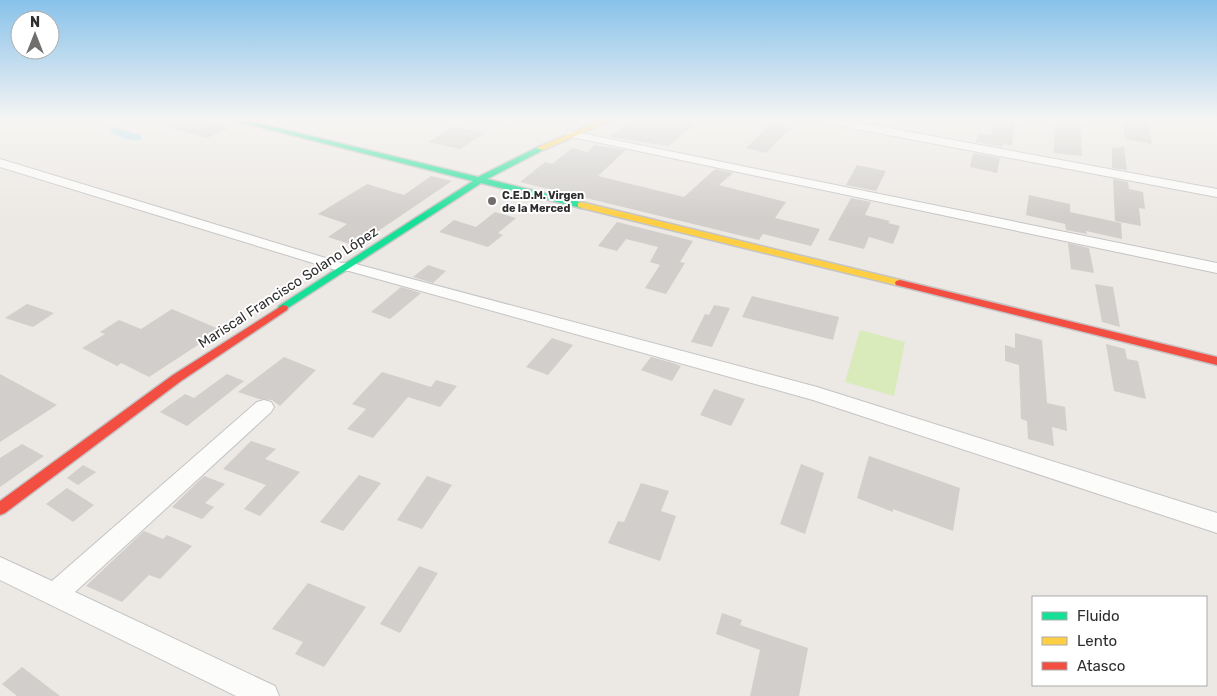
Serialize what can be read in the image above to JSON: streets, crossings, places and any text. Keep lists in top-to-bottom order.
{
  "streets": {
    "street": ["Mariscal Francisco Solano López"]
  },
  "places": ["C.E.D.M. Virgen de la Merced"],
  "legend": ["Fluido", "Lento", "Atasco"],
  "north": "top"
}
